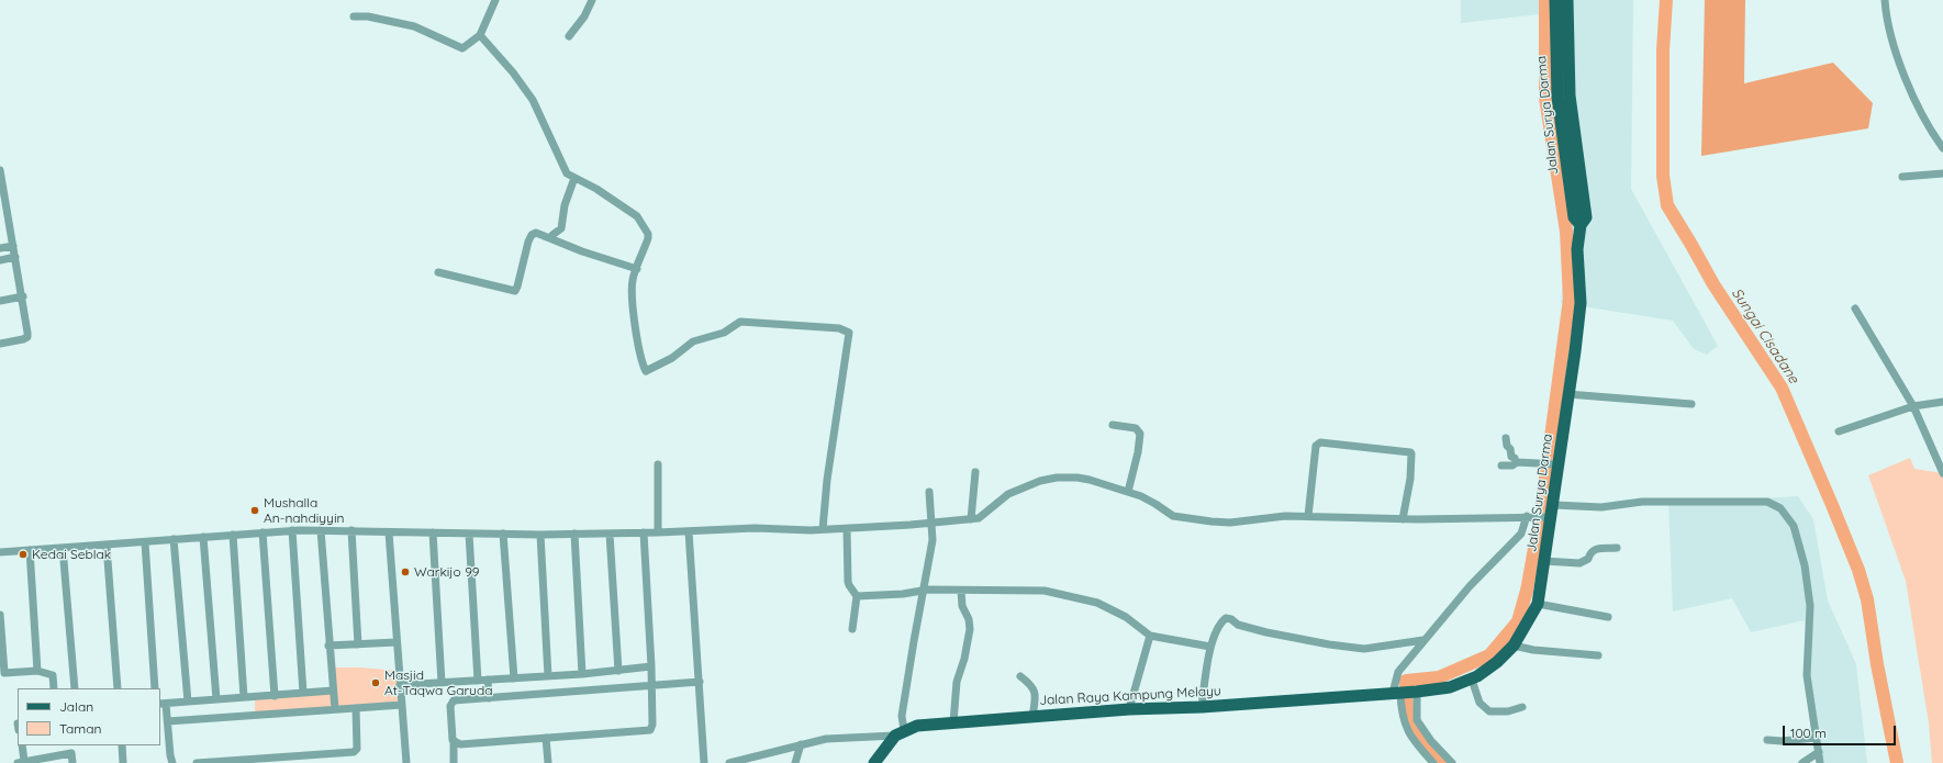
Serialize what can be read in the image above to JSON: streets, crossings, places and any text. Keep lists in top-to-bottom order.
{
  "streets": {
    "main road": ["Jalan Surya Darma", "Jalan Raya Kampung Melayu"]
  },
  "crossings": [
    ["Jalan Surya Darma", "Jalan Raya Kampung Melayu"]
  ],
  "water": ["Sungai Cisadane"],
  "places": [
    "Mushalla An-nahdiyyin",
    "Kedai Seblak",
    "Warkijo 99",
    "Masjid At-Taqwa Garuda"
  ],
  "legend": ["Jalan", "Taman"],
  "scale_bar": "100 m"
}
